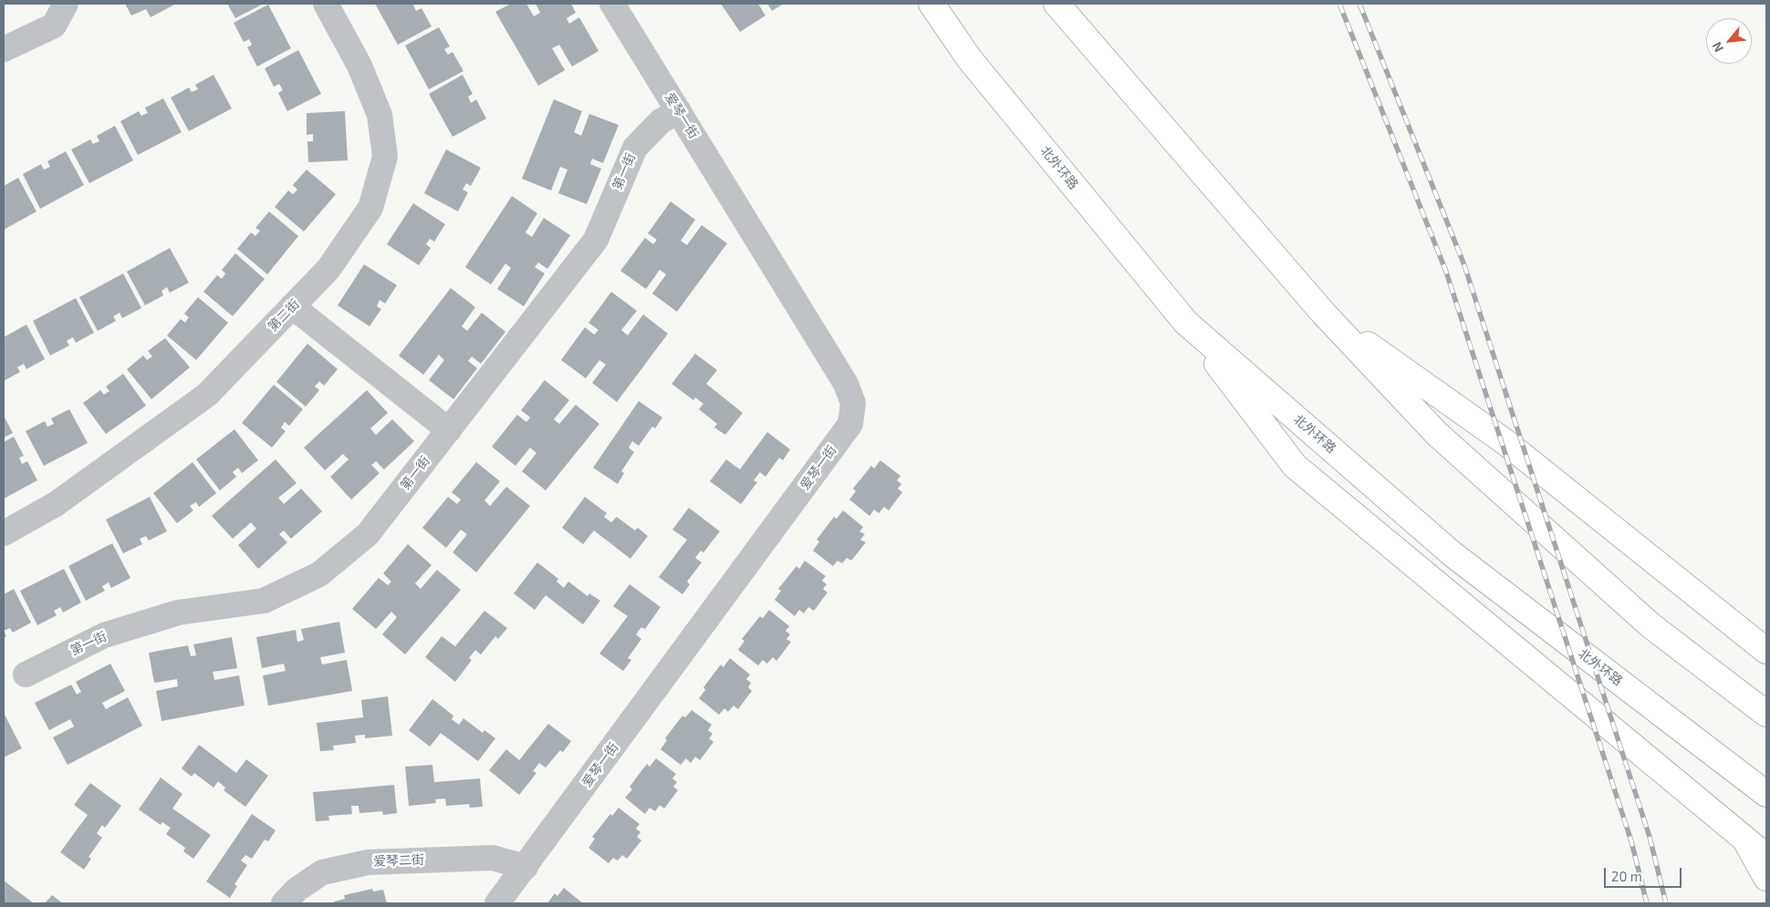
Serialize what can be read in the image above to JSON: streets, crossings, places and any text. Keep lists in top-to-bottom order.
{
  "streets": {
    "highway": ["北外环路"],
    "street": [
      "爱琴一街",
      "第一街",
      "第二街",
      "爱琴二街"
    ]
  },
  "crossings": [
    ["爱琴一街", "第一街"],
    ["爱琴一街", "爱琴二街"]
  ],
  "scale_bar": "20 m",
  "north": "bottom left"
}
